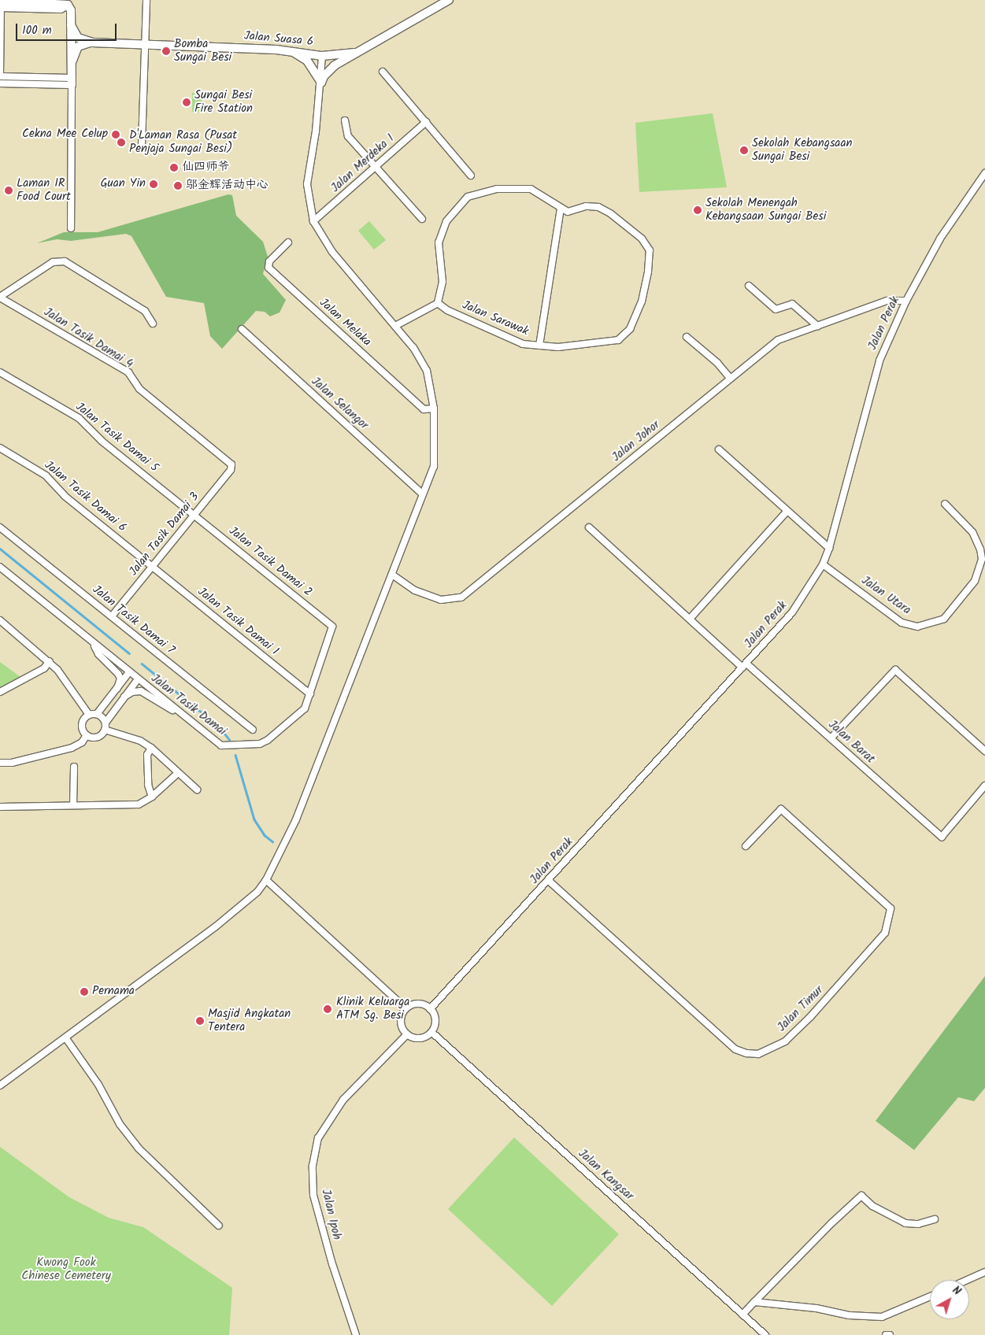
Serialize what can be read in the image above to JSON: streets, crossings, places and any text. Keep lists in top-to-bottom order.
{
  "streets": {
    "street": [
      "Jalan Suasa 6",
      "Jalan Merdeka 1",
      "Jalan Sarawak",
      "Jalan Melaka",
      "Jalan Perak",
      "Jalan Tasik Damai 4",
      "Jalan Selangor",
      "Jalan Tasik Damai 5",
      "Jalan Johor",
      "Jalan Tasik Damai 6",
      "Jalan Tasik Damai 3",
      "Jalan Tasik Damai 2",
      "Jalan Utara",
      "Jalan Tasik Damai 7",
      "Jalan Tasik Damai 1",
      "Jalan Tasik Damai",
      "Jalan Barat",
      "Jalan Timur",
      "Jalan Kangsar",
      "Jalan Ipoh"
    ]
  },
  "crossings": [
    ["Jalan Perak", "Jalan Johor"],
    ["Jalan Perak", "Jalan Utara"],
    ["Jalan Perak", "Jalan Barat"],
    ["Jalan Perak", "Jalan Timur"],
    ["Jalan Perak", "Jalan Kangsar"],
    ["Jalan Perak", "Jalan Ipoh"],
    ["Jalan Tasik Damai 4", "Jalan Tasik Damai 3"],
    ["Jalan Tasik Damai 5", "Jalan Tasik Damai 3"],
    ["Jalan Tasik Damai 5", "Jalan Tasik Damai 2"],
    ["Jalan Tasik Damai 6", "Jalan Tasik Damai 3"],
    ["Jalan Tasik Damai 6", "Jalan Tasik Damai 1"],
    ["Jalan Tasik Damai 3", "Jalan Tasik Damai 2"],
    ["Jalan Tasik Damai 3", "Jalan Tasik Damai 7"],
    ["Jalan Tasik Damai 3", "Jalan Tasik Damai 1"],
    ["Jalan Tasik Damai 2", "Jalan Tasik Damai"],
    ["Jalan Tasik Damai 1", "Jalan Tasik Damai"],
    ["Jalan Kangsar", "Jalan Ipoh"]
  ],
  "parks": ["Kwong Fook Chinese Cemetery"],
  "places": [
    "Bomba Sungai Besi",
    "Sungai Besi Fire Station",
    "Cekna Mee Celup",
    "D'Laman Rasa (Pusat Penjaja Sungai Besi)",
    "Sekolah Kebangsaan Sungai Besi",
    "仙四师爷",
    "Guan Yin",
    "邬金辉活动中心",
    "Laman IR Food Court",
    "Sekolah Menengah Kebangsaan Sungai Besi",
    "Pernama",
    "Klinik Keluarga ATM Sg. Besi",
    "Masjid Angkatan Tentera"
  ],
  "scale_bar": "100 m",
  "north": "top right"
}
